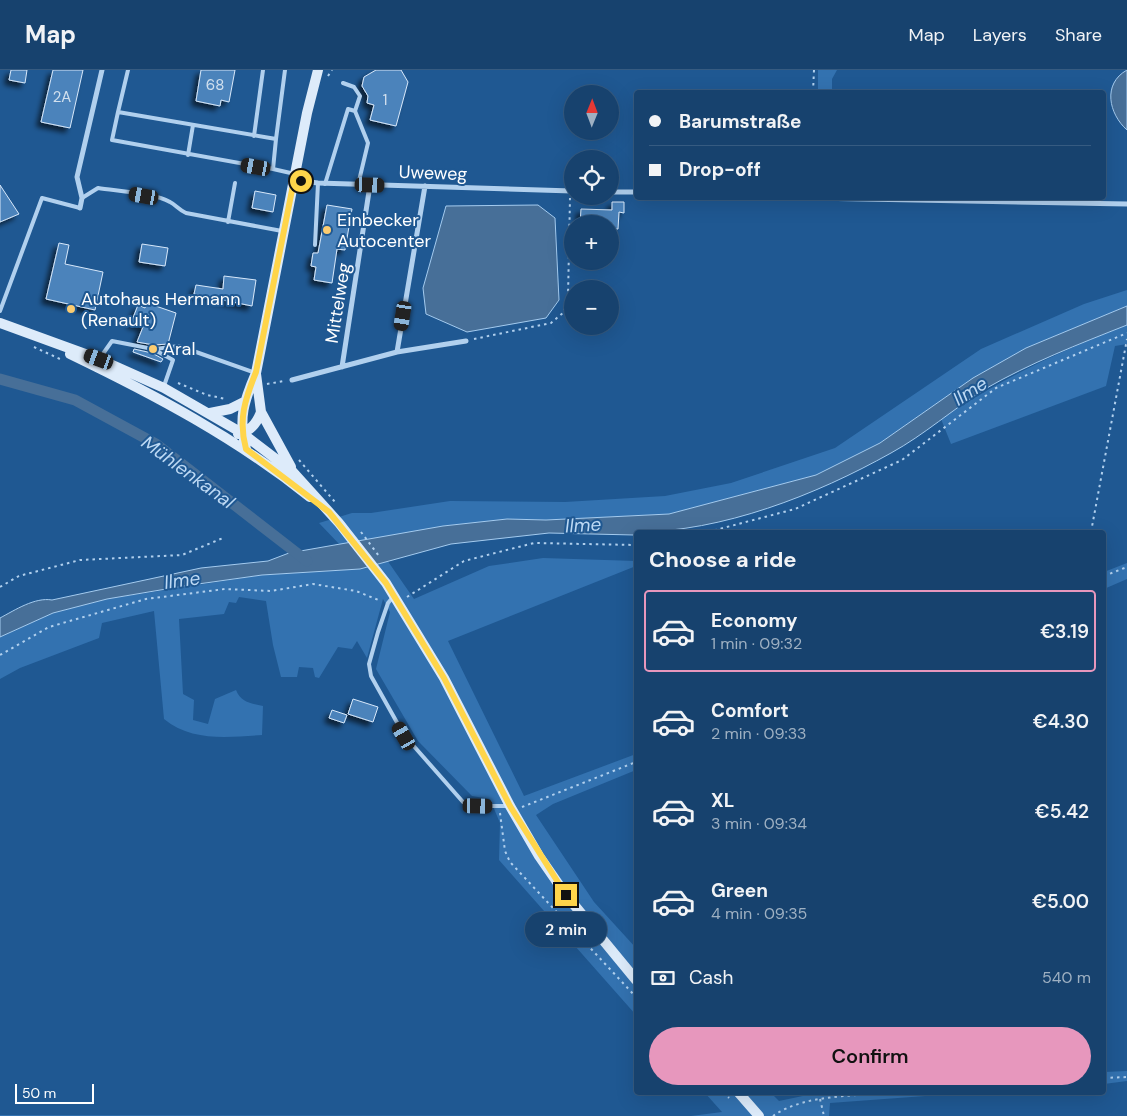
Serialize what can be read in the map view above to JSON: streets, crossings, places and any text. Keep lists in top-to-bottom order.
{
  "streets": {
    "street": ["Uweweg", "Mittelweg"]
  },
  "crossings": [
    ["Uweweg", "Mittelweg"]
  ],
  "water": ["Ilme", "Mühlenkanal"],
  "places": ["Einbecker Autocenter", "Autohaus Hermann (Renault)", "Aral"],
  "house_numbers": ["68", "2A", "1"],
  "scale_bar": "50 m",
  "north": "top",
  "page": {
    "header": "Map",
    "nav": ["Map", "Layers", "Share"],
    "map_buttons": ["+", "−"],
    "banner": ["Barumstraße", "Drop-off"],
    "heading": "Choose a ride",
    "list": [
      {
        "name": "Economy",
        "note": "1 min · 09:32",
        "value": "€3.19"
      },
      {
        "name": "Comfort",
        "note": "2 min · 09:33",
        "value": "€4.30"
      },
      {
        "name": "XL",
        "note": "3 min · 09:34",
        "value": "€5.42"
      },
      {
        "name": "Green",
        "note": "4 min · 09:35",
        "value": "€5.00"
      }
    ],
    "bubble": "2 min",
    "pay": ["Cash", "540 m"],
    "buttons": "Confirm",
    "scale": "50 m"
  }
}
